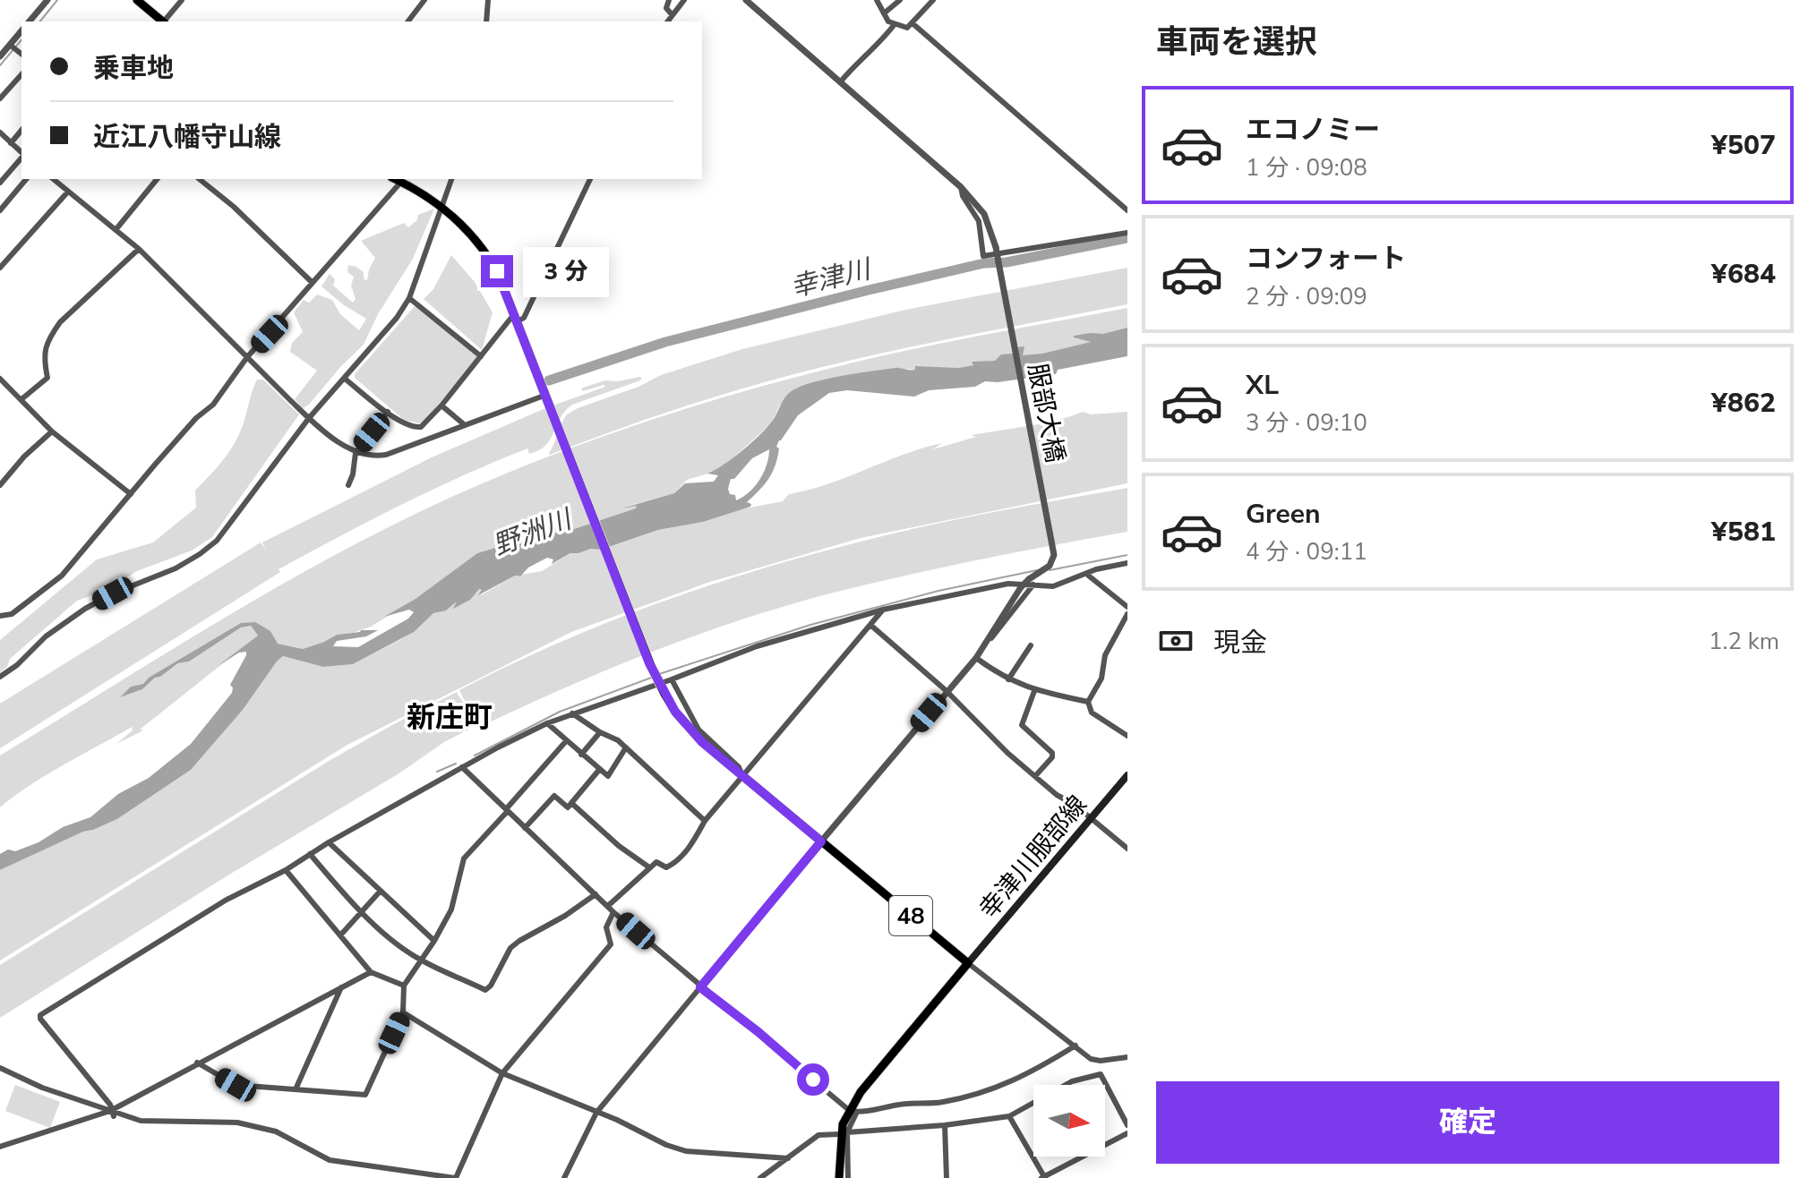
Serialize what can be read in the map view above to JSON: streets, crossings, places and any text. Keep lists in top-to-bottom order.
{
  "streets": {
    "main road": ["幸津川服部線", "48"],
    "street": ["服部大橋"]
  },
  "crossings": [
    ["幸津川服部線", "48"]
  ],
  "districts": ["新庄町"],
  "water": ["幸津川", "野洲川"],
  "north": "right",
  "page": {
    "heading": "車両を選択",
    "banner": ["乗車地", "近江八幡守山線"],
    "list": [
      {
        "name": "エコノミー",
        "note": "1 分 · 09:08",
        "value": "¥507"
      },
      {
        "name": "コンフォート",
        "note": "2 分 · 09:09",
        "value": "¥684"
      },
      {
        "name": "XL",
        "note": "3 分 · 09:10",
        "value": "¥862"
      },
      {
        "name": "Green",
        "note": "4 分 · 09:11",
        "value": "¥581"
      }
    ],
    "bubble": "3 分",
    "pay": ["現金", "1.2 km"],
    "buttons": "確定"
  }
}
